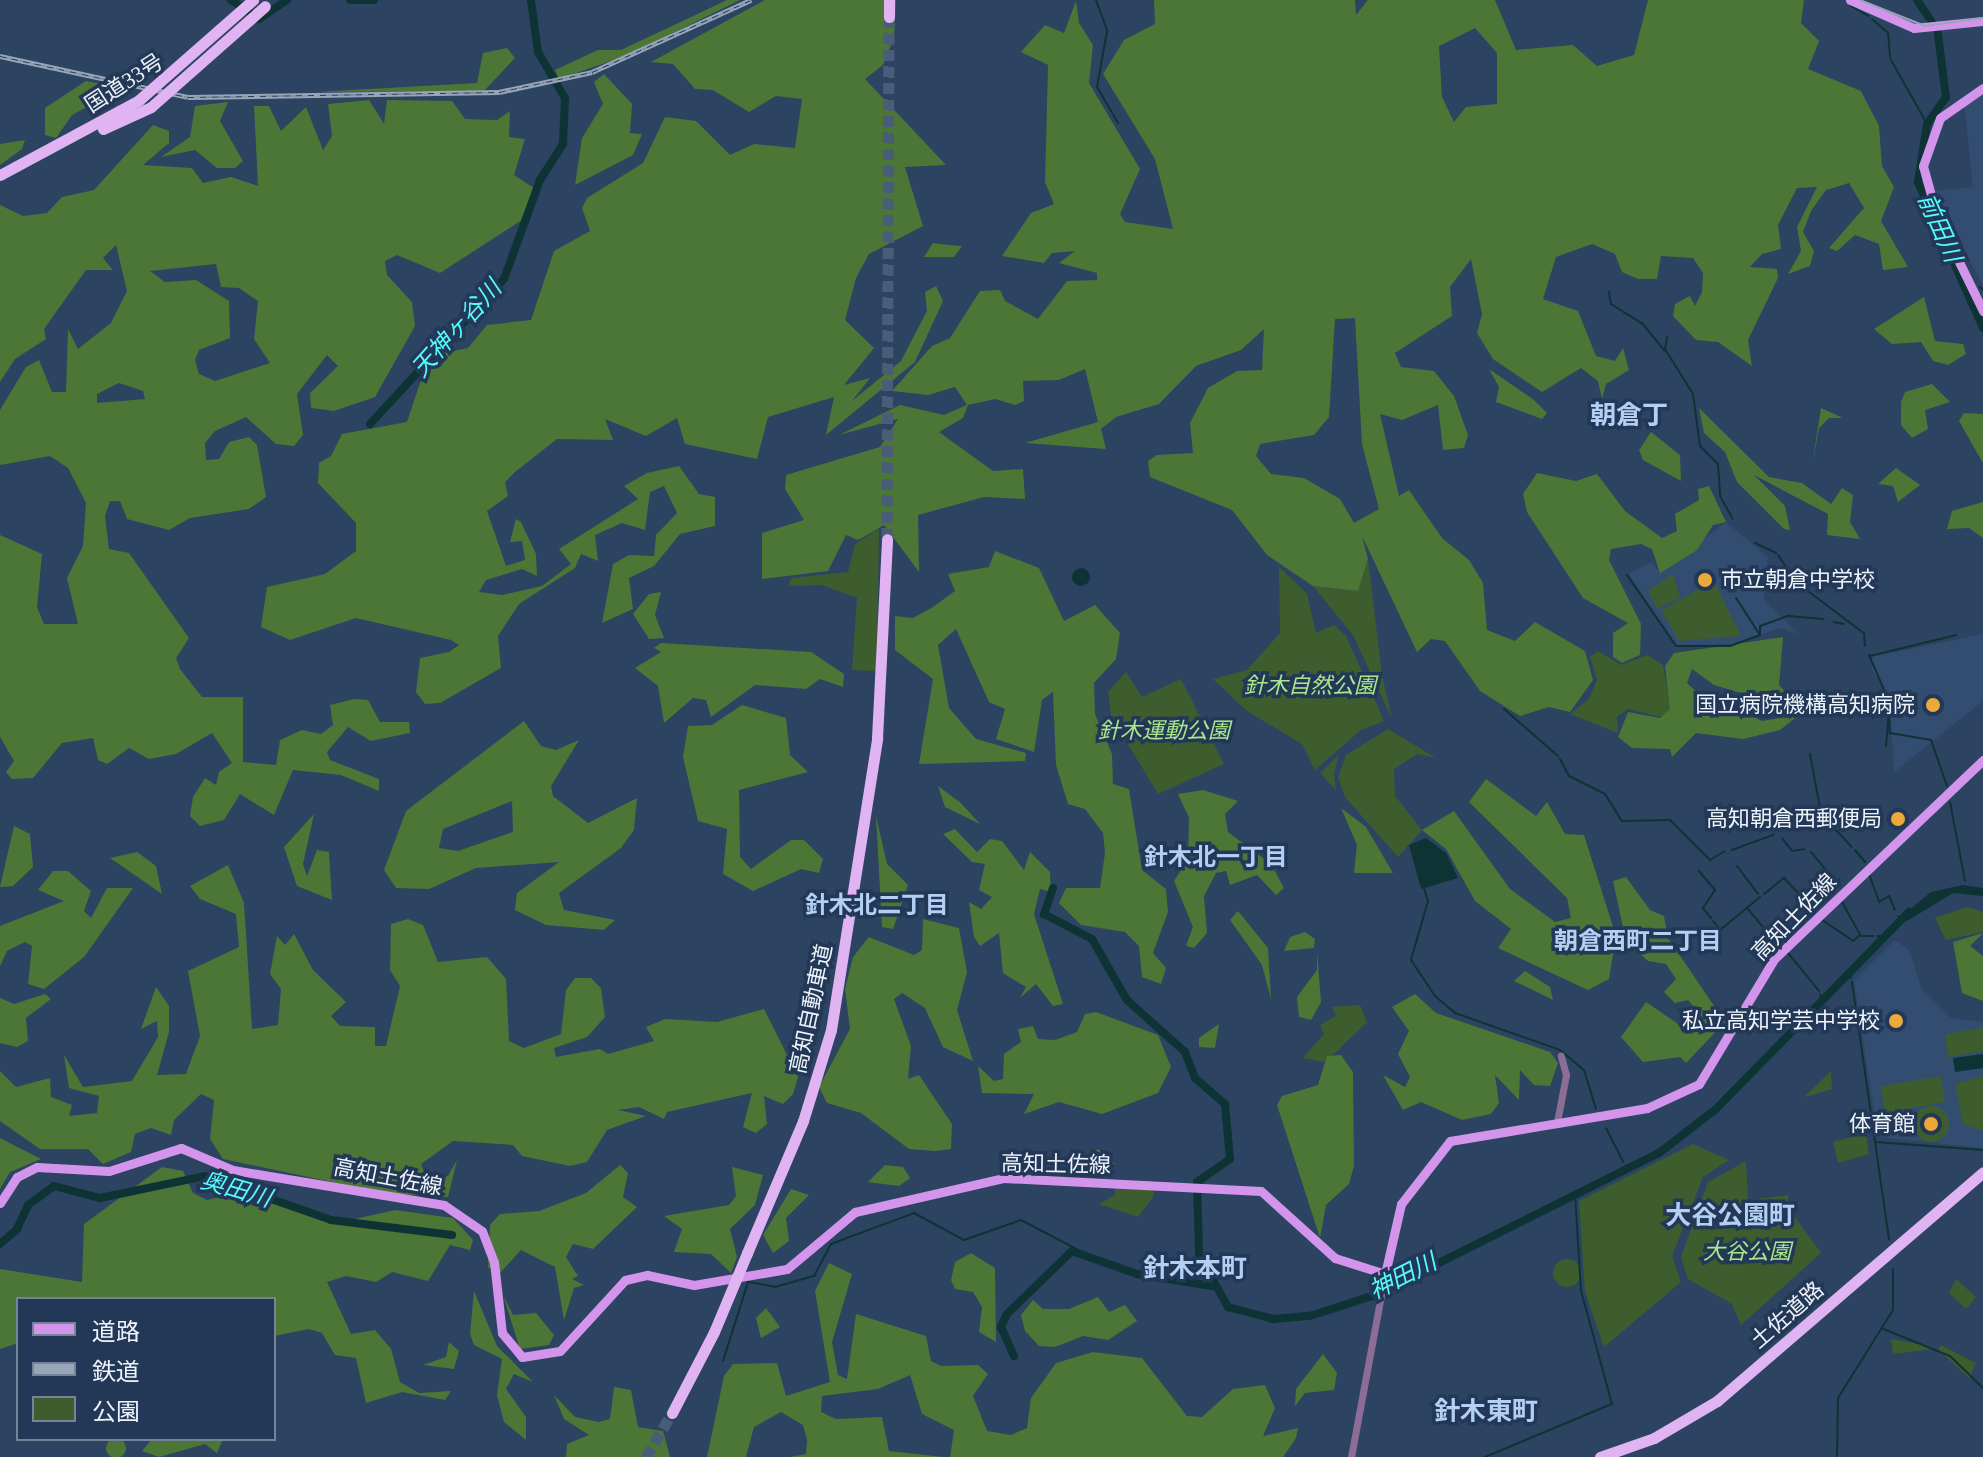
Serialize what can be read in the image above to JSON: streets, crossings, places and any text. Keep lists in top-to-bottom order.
{
  "streets": {
    "highway": ["国道33号", "高知自動車道", "土佐道路"],
    "main road": ["高知土佐線"]
  },
  "districts": [
    "朝倉丁",
    "針木北一丁目",
    "針木北二丁目",
    "朝倉西町二丁目",
    "大谷公園町",
    "針木本町",
    "針木東町"
  ],
  "water": [
    "前田川",
    "天神ヶ谷川",
    "奥田川",
    "神田川"
  ],
  "parks": ["針木自然公園", "針木運動公園", "大谷公園"],
  "places": [
    "市立朝倉中学校",
    "国立病院機構高知病院",
    "高知朝倉西郵便局",
    "私立高知学芸中学校",
    "体育館"
  ],
  "legend": ["道路", "鉄道", "公園"]
}
